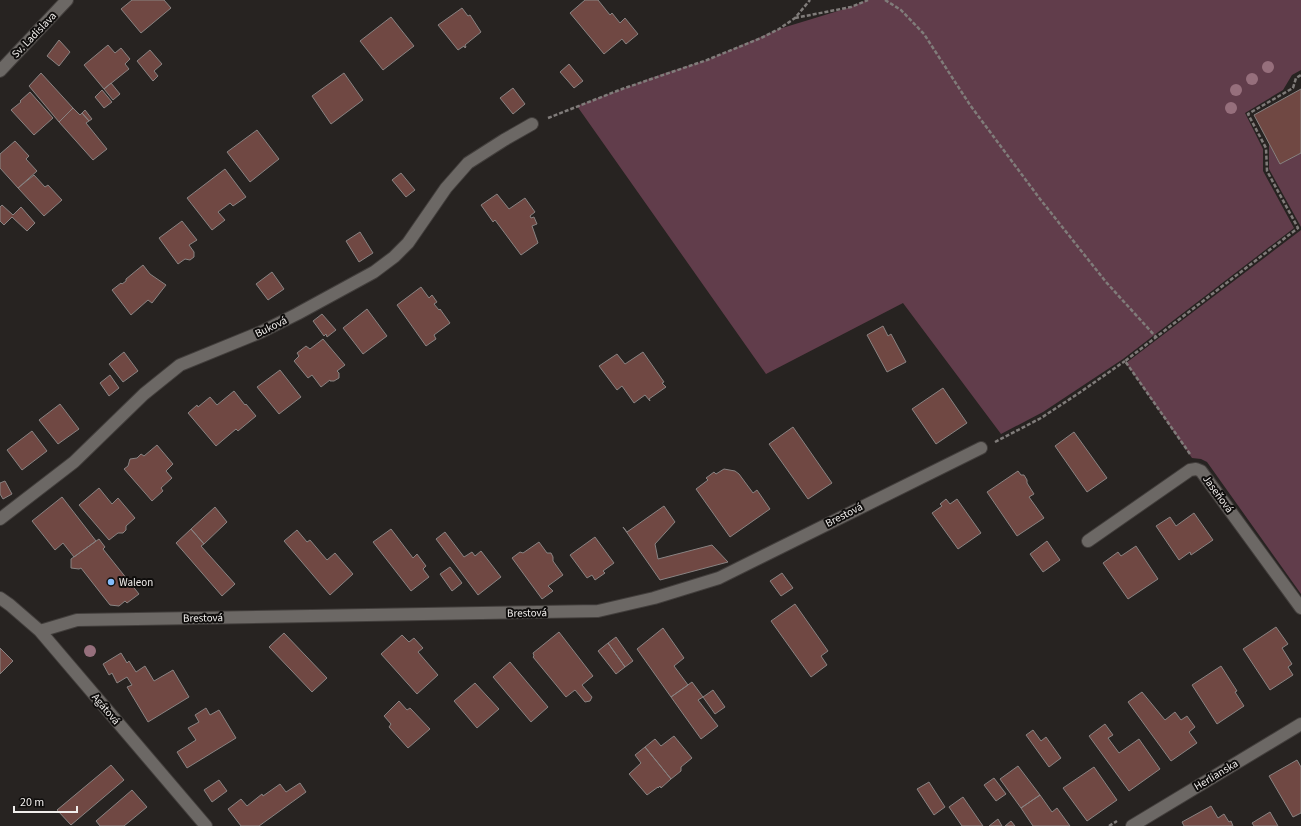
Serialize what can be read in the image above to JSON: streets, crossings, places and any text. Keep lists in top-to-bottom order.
{
  "streets": {
    "street": [
      "Sv. Ladislava",
      "Buková",
      "Jaseňová",
      "Brestová",
      "Agátová",
      "Herlianska"
    ]
  },
  "crossings": [
    ["Brestová", "Agátová"]
  ],
  "places": ["Waleon"],
  "scale_bar": "20 m"
}
